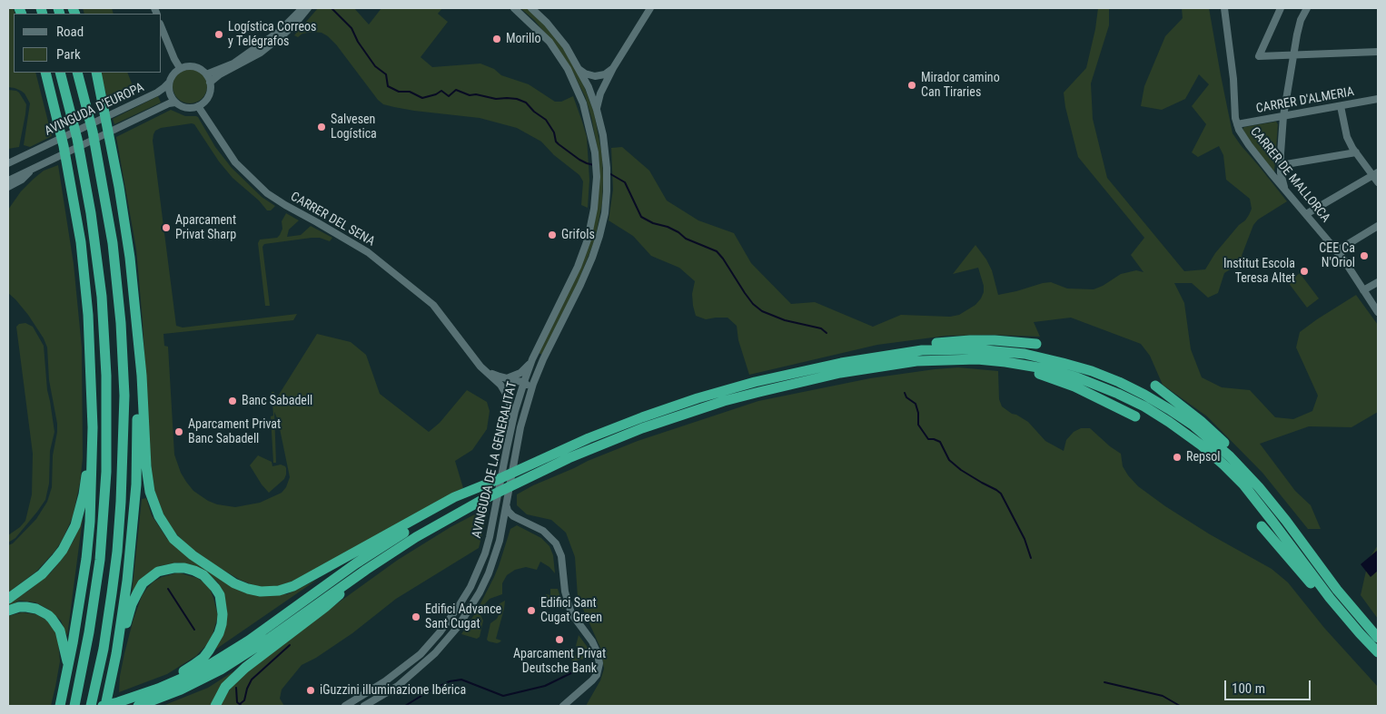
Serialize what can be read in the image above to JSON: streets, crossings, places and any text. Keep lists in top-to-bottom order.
{
  "streets": {
    "street": [
      "CARRER D'ALMERIA",
      "AVINGUDA D'EUROPA",
      "CARRER DE MALLORCA",
      "CARRER DEL SENA",
      "AVINGUDA DE LA GENERALITAT"
    ]
  },
  "crossings": [
    ["CARRER D'ALMERIA", "CARRER DE MALLORCA"],
    ["AVINGUDA D'EUROPA", "CARRER DEL SENA"],
    ["CARRER DEL SENA", "AVINGUDA DE LA GENERALITAT"]
  ],
  "places": [
    "Logística Correos y Telégrafos",
    "Morillo",
    "Mirador camino Can Tiraries",
    "Salvesen Logística",
    "Aparcament Privat Sharp",
    "Grifols",
    "CEE Ca N'Oriol",
    "Institut Escola Teresa Altet",
    "Banc Sabadell",
    "Aparcament Privat Banc Sabadell",
    "Repsol",
    "Edifici Sant Cugat Green",
    "Edifici Advance Sant Cugat",
    "Aparcament Privat Deutsche Bank",
    "iGuzzini illuminazione Ibérica"
  ],
  "legend": ["Road", "Park"],
  "scale_bar": "100 m"
}
